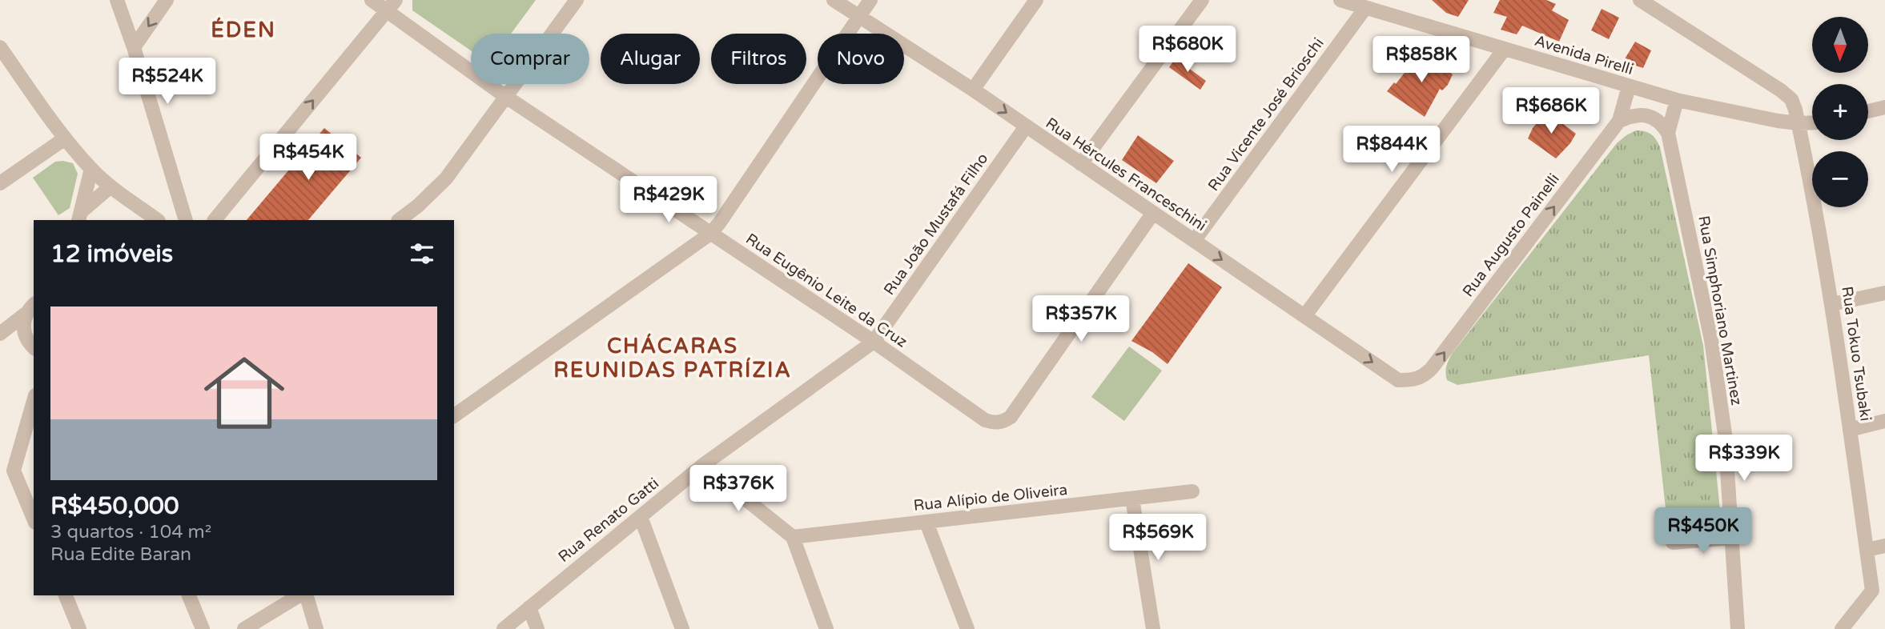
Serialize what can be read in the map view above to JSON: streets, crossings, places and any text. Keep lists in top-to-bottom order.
{
  "streets": {
    "street": [
      "Avenida Pirelli",
      "Rua Vicente José Brioschi",
      "Rua Hércules Franceschini",
      "Rua João Mustafá Filho",
      "Rua Augusto Painelli",
      "Rua Eugênio Leite da Cruz",
      "Rua Simphoriano Martinez",
      "Rua Tokuo Tsubaki",
      "Rua Alípio de Oliveira",
      "Rua Renato Gatti"
    ]
  },
  "crossings": [
    ["Avenida Pirelli", "Rua Vicente José Brioschi"],
    ["Avenida Pirelli", "Rua Augusto Painelli"],
    ["Avenida Pirelli", "Rua Simphoriano Martinez"],
    ["Avenida Pirelli", "Rua Tokuo Tsubaki"],
    ["Rua Vicente José Brioschi", "Rua Hércules Franceschini"],
    ["Rua Hércules Franceschini", "Rua João Mustafá Filho"],
    ["Rua Hércules Franceschini", "Rua Augusto Painelli"],
    ["Rua Hércules Franceschini", "Rua Eugênio Leite da Cruz"],
    ["Rua João Mustafá Filho", "Rua Eugênio Leite da Cruz"],
    ["Rua João Mustafá Filho", "Rua Renato Gatti"],
    ["Rua Eugênio Leite da Cruz", "Rua Renato Gatti"]
  ],
  "one_way": ["Rua Hércules Franceschini", "Rua Augusto Painelli"],
  "districts": ["ÉDEN", "CHÁCARAS REUNIDAS PATRÍZIA"],
  "north": "bottom",
  "page": {
    "map_buttons": ["+", "−"],
    "price": [
      "R$680K",
      "R$858K",
      "R$524K",
      "R$686K",
      "R$844K",
      "R$454K",
      "R$429K",
      "R$357K",
      "R$339K",
      "R$376K",
      "R$450K",
      "R$569K"
    ],
    "chip": [
      "Comprar",
      "Alugar",
      "Filtros",
      "Novo"
    ],
    "heading": "12 imóveis",
    "list": [
      {
        "name": "R$450,000",
        "note": "3 quartos · 104 m² · Rua Edite Baran"
      }
    ]
  }
}
